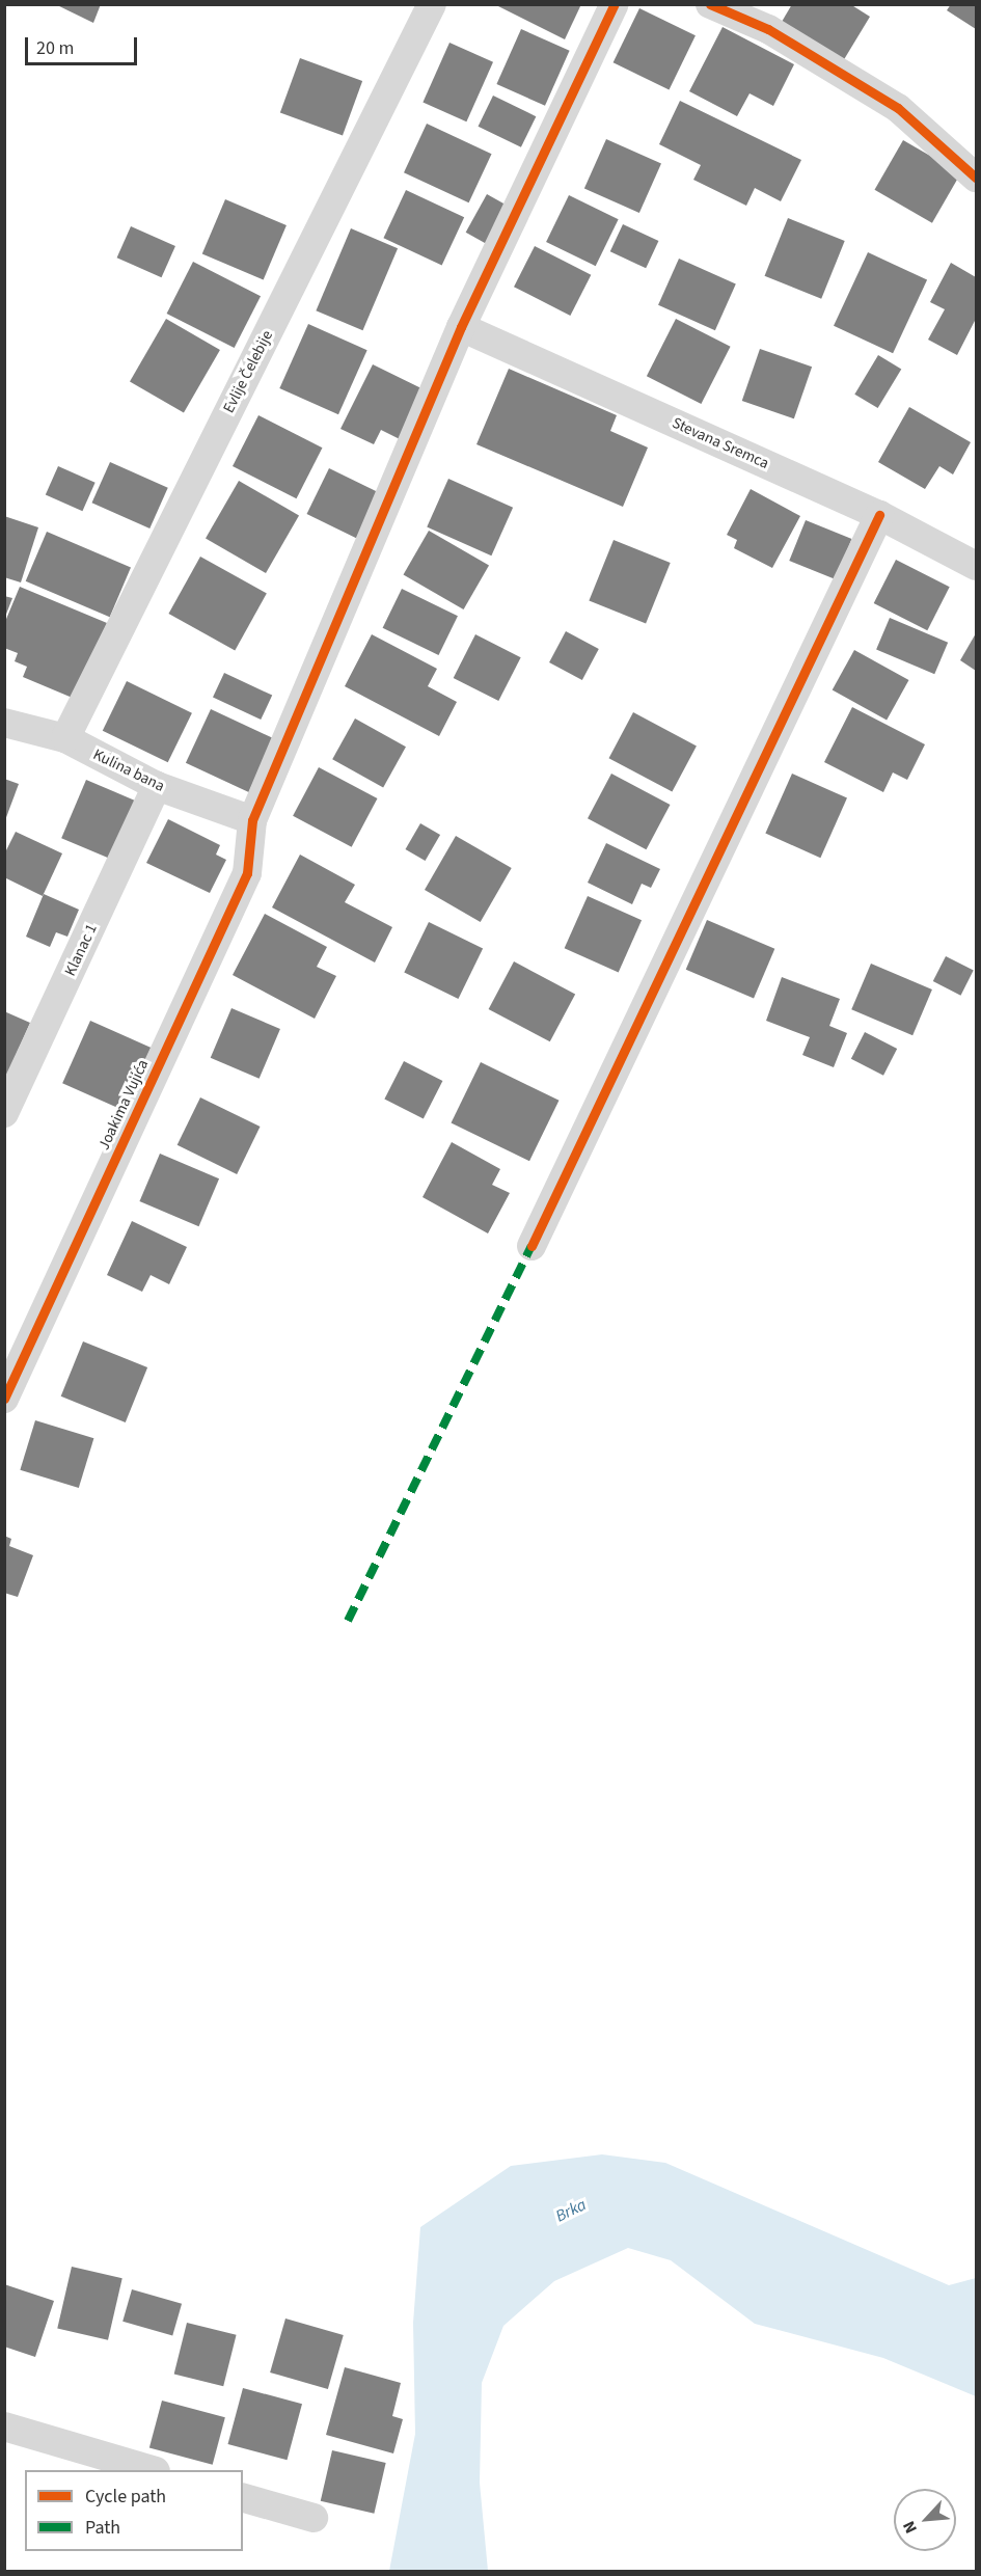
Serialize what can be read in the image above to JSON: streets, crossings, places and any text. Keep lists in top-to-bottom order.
{
  "streets": {
    "street": [
      "Evlije Čelebije",
      "Stevana Sremca",
      "Kulina bana",
      "Klanac 1",
      "Joakima Vujića"
    ]
  },
  "crossings": [
    ["Evlije Čelebije", "Kulina bana"],
    ["Stevana Sremca", "Joakima Vujića"],
    ["Kulina bana", "Klanac 1"],
    ["Kulina bana", "Joakima Vujića"]
  ],
  "water": ["Brka"],
  "legend": ["Cycle path", "Path"],
  "scale_bar": "20 m",
  "north": "bottom left"
}
